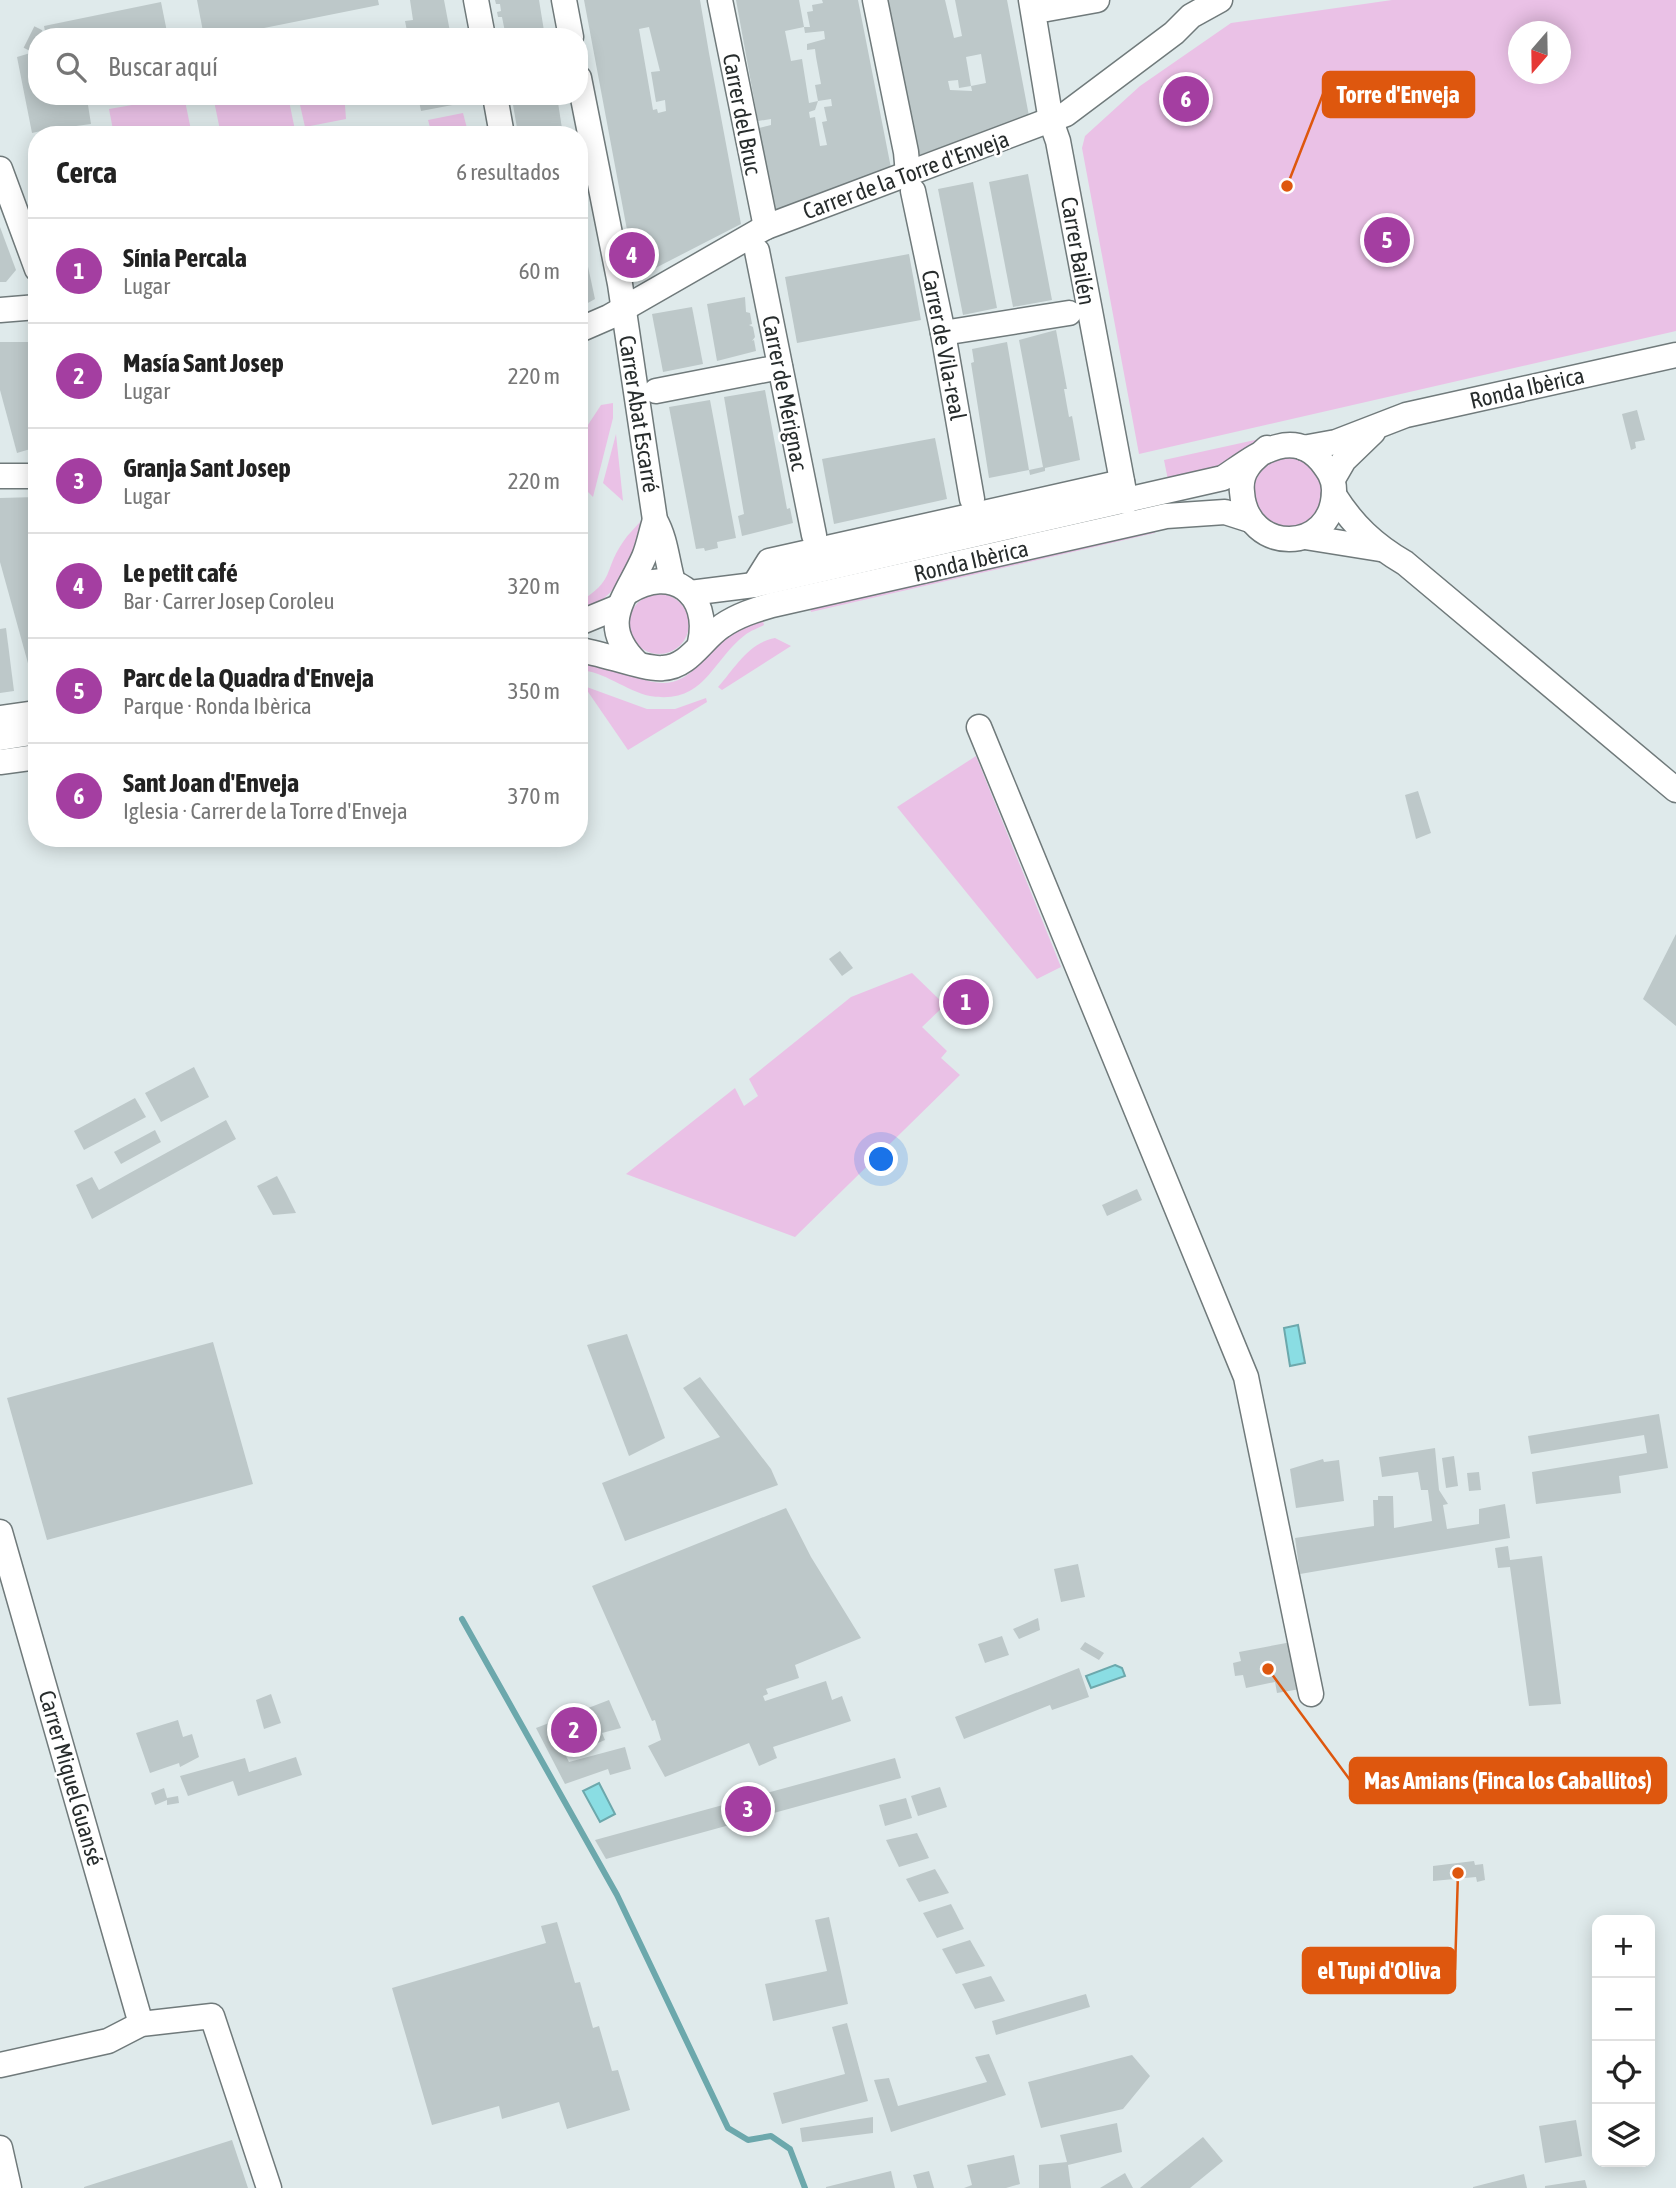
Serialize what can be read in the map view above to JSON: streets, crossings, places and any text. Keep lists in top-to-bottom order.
{
  "streets": {
    "street": [
      "Carrer del Bruc",
      "Carrer de la Torre d'Enveja",
      "Carrer Bailén",
      "Carrer de Vila-real",
      "Ronda Ibèrica",
      "Carrer de Mérignac",
      "Carrer Abat Escarré",
      "Carrer Miquel Guansé"
    ]
  },
  "crossings": [
    ["Carrer del Bruc", "Carrer de la Torre d'Enveja"],
    ["Carrer de la Torre d'Enveja", "Carrer Bailén"],
    ["Carrer de la Torre d'Enveja", "Carrer de Vila-real"],
    ["Carrer de la Torre d'Enveja", "Carrer Abat Escarré"],
    ["Carrer Bailén", "Ronda Ibèrica"]
  ],
  "places": ["Torre d'Enveja", "Mas Amians (Finca los Caballitos)", "el Tupi d'Oliva"],
  "north": "bottom",
  "page": {
    "search": "Buscar aquí",
    "pins": [
      "6",
      "5",
      "4",
      "1",
      "2",
      "3"
    ],
    "heading": ["Cerca", "6 resultados"],
    "list": [
      {
        "mark": "1",
        "name": "Sínia Percala",
        "note": "Lugar",
        "value": "60 m"
      },
      {
        "mark": "2",
        "name": "Masía Sant Josep",
        "note": "Lugar",
        "value": "220 m"
      },
      {
        "mark": "3",
        "name": "Granja Sant Josep",
        "note": "Lugar",
        "value": "220 m"
      },
      {
        "mark": "4",
        "name": "Le petit café",
        "note": "Bar · Carrer Josep Coroleu",
        "value": "320 m"
      },
      {
        "mark": "5",
        "name": "Parc de la Quadra d'Enveja",
        "note": "Parque · Ronda Ibèrica",
        "value": "350 m"
      },
      {
        "mark": "6",
        "name": "Sant Joan d'Enveja",
        "note": "Iglesia · Carrer de la Torre d'Enveja",
        "value": "370 m"
      }
    ],
    "map_buttons": ["+", "−"]
  }
}
